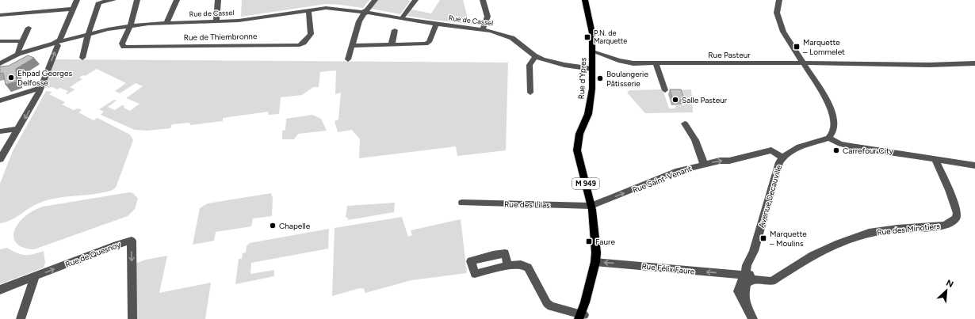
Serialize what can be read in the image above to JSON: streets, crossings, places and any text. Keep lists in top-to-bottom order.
{
  "streets": {
    "main road": ["Rue d'Ypres", "M 949"],
    "street": [
      "Rue de Cassel",
      "Rue de Thiembronne",
      "Rue Pasteur",
      "Rue Saint-Venant",
      "Avenue Decauville",
      "Rue des Lilas",
      "Rue des Minotiers",
      "Rue de Quesnoy",
      "Rue Félix Faure"
    ]
  },
  "crossings": [
    ["Rue de Cassel", "Rue de Thiembronne"],
    ["Rue de Cassel", "Rue d'Ypres"],
    ["Rue Pasteur", "Rue d'Ypres"],
    ["Rue d'Ypres", "Rue Saint-Venant"],
    ["Rue d'Ypres", "Rue des Lilas"],
    ["Rue d'Ypres", "Rue Félix Faure"],
    ["Rue Saint-Venant", "Avenue Decauville"],
    ["Rue Saint-Venant", "Rue des Lilas"],
    ["Avenue Decauville", "Rue des Minotiers"],
    ["Avenue Decauville", "Rue Félix Faure"],
    ["Rue des Minotiers", "Rue Félix Faure"]
  ],
  "one_way": ["Rue Saint-Venant", "Rue Félix Faure"],
  "places": {
    "transit": [
      "P.N. de Marquette",
      "Marquette – Lommelet",
      "Marquette – Moulins",
      "Faure"
    ],
    "other": [
      "Ehpad Georges Delfosse",
      "Boulangerie Pâtisserie",
      "Salle Pasteur",
      "Carrefour City",
      "Chapelle"
    ]
  },
  "north": "top right"
}
